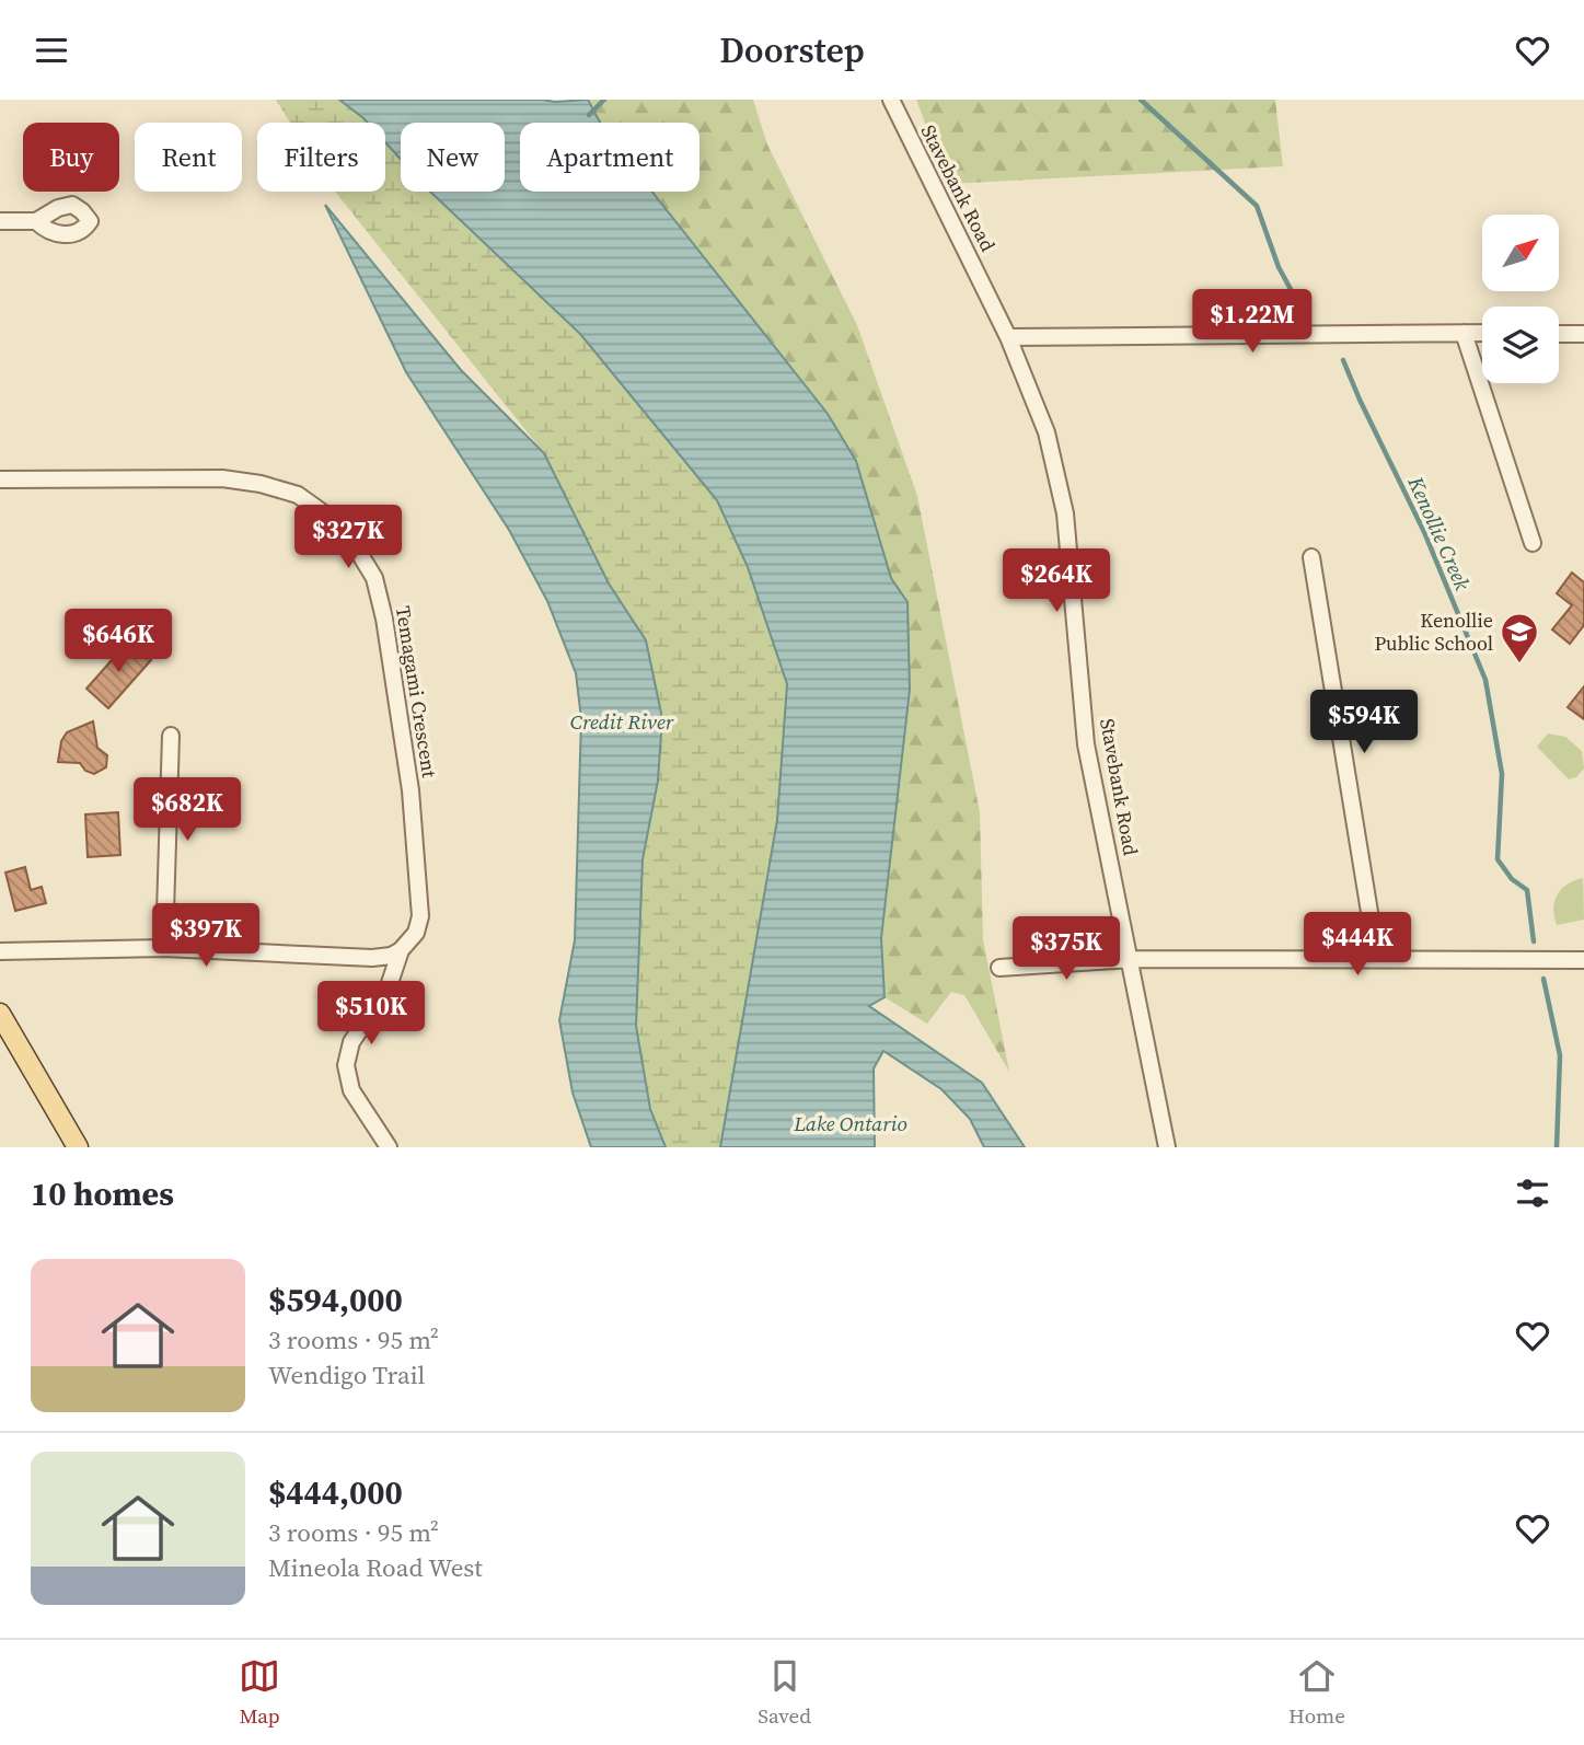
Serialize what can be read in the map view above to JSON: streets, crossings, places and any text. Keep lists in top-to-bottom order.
{
  "streets": {
    "street": ["Stavebank Road", "Temagami Crescent"]
  },
  "water": ["Kenollie Creek", "Credit River", "Lake Ontario"],
  "places": {
    "school or university": ["Kenollie Public School"]
  },
  "north": "top right",
  "page": {
    "header": "Doorstep",
    "chip": [
      "Buy",
      "Rent",
      "Filters",
      "New",
      "Apartment"
    ],
    "price": [
      "$1.22M",
      "$327K",
      "$264K",
      "$646K",
      "$594K",
      "$682K",
      "$397K",
      "$444K",
      "$375K",
      "$510K"
    ],
    "heading": "10 homes",
    "list": [
      {
        "name": "$594,000",
        "note": "3 rooms · 95 m² · Wendigo Trail"
      },
      {
        "name": "$444,000",
        "note": "3 rooms · 95 m² · Mineola Road West"
      }
    ],
    "tabs": ["Map", "Saved", "Home"]
  }
}
